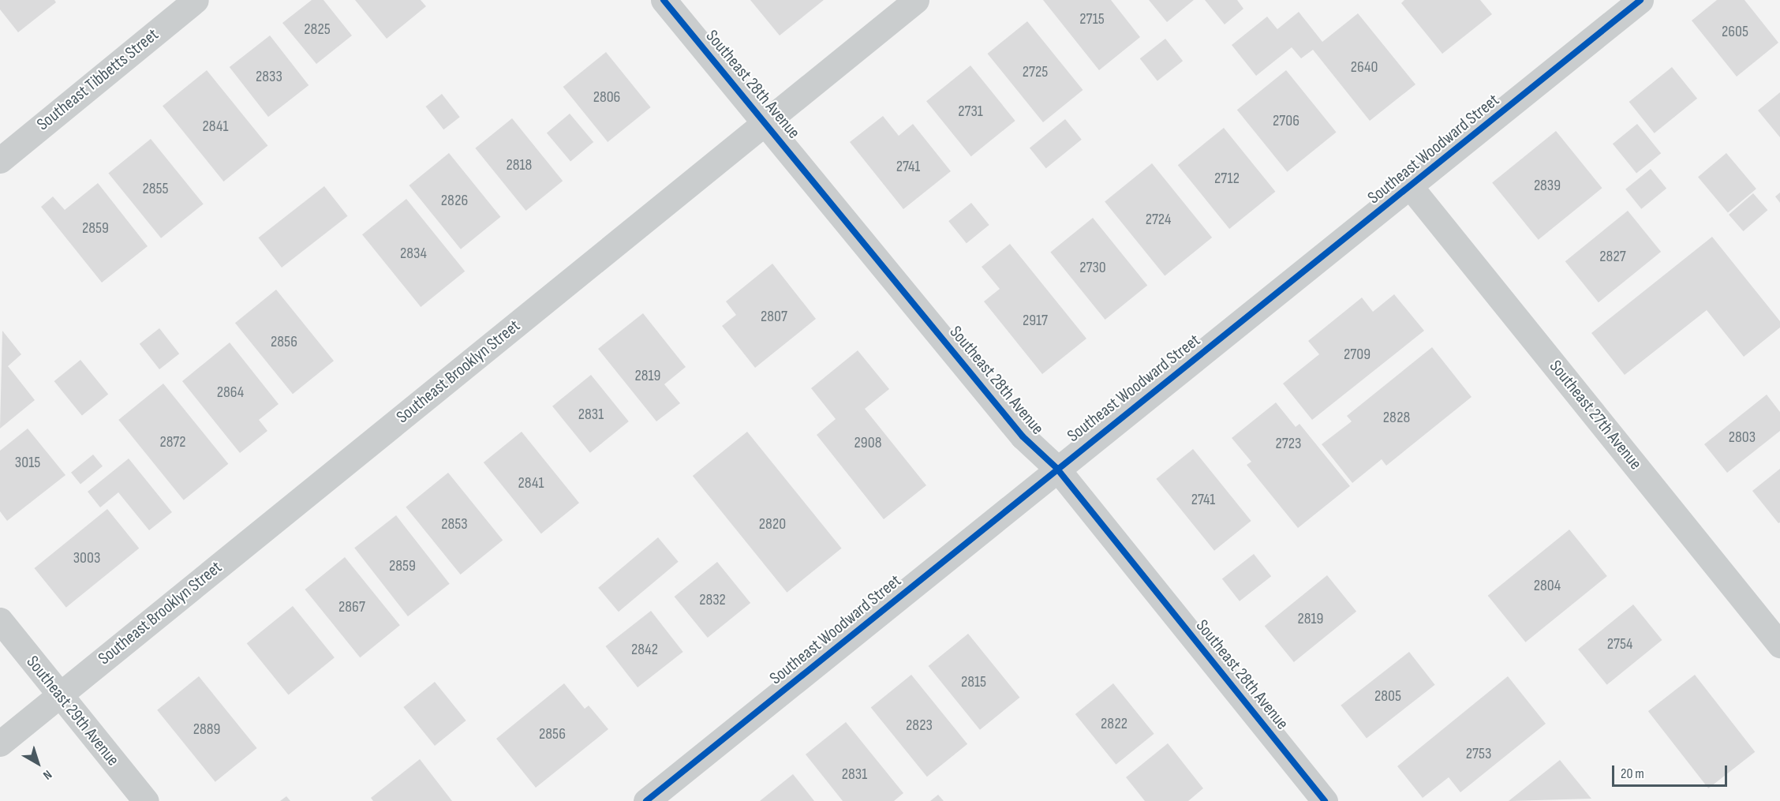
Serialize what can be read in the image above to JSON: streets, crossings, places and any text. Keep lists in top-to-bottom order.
{
  "streets": {
    "street": [
      "Southeast Tibbetts Street",
      "Southeast 28th Avenue",
      "Southeast Woodward Street",
      "Southeast Brooklyn Street",
      "Southeast 27th Avenue",
      "Southeast 29th Avenue"
    ]
  },
  "crossings": [
    ["Southeast 28th Avenue", "Southeast Woodward Street"],
    ["Southeast 28th Avenue", "Southeast Brooklyn Street"],
    ["Southeast Woodward Street", "Southeast 27th Avenue"],
    ["Southeast Brooklyn Street", "Southeast 29th Avenue"]
  ],
  "house_numbers": [
    "2715",
    "2825",
    "2605",
    "2640",
    "2725",
    "2833",
    "2806",
    "2731",
    "2706",
    "2841",
    "2818",
    "2741",
    "2712",
    "2839",
    "2855",
    "2826",
    "2724",
    "2859",
    "2834",
    "2827",
    "2730",
    "2807",
    "2917",
    "2856",
    "2709",
    "2819",
    "2864",
    "2831",
    "2828",
    "2803",
    "2872",
    "2908",
    "2723",
    "3015",
    "2841",
    "2741",
    "2853",
    "2820",
    "3003",
    "2859",
    "2804",
    "2832",
    "2867",
    "2819",
    "2754",
    "2842",
    "2815",
    "2805",
    "2822",
    "2823",
    "2889",
    "2856",
    "2753",
    "2831"
  ],
  "scale_bar": "20 m",
  "north": "bottom right"
}
